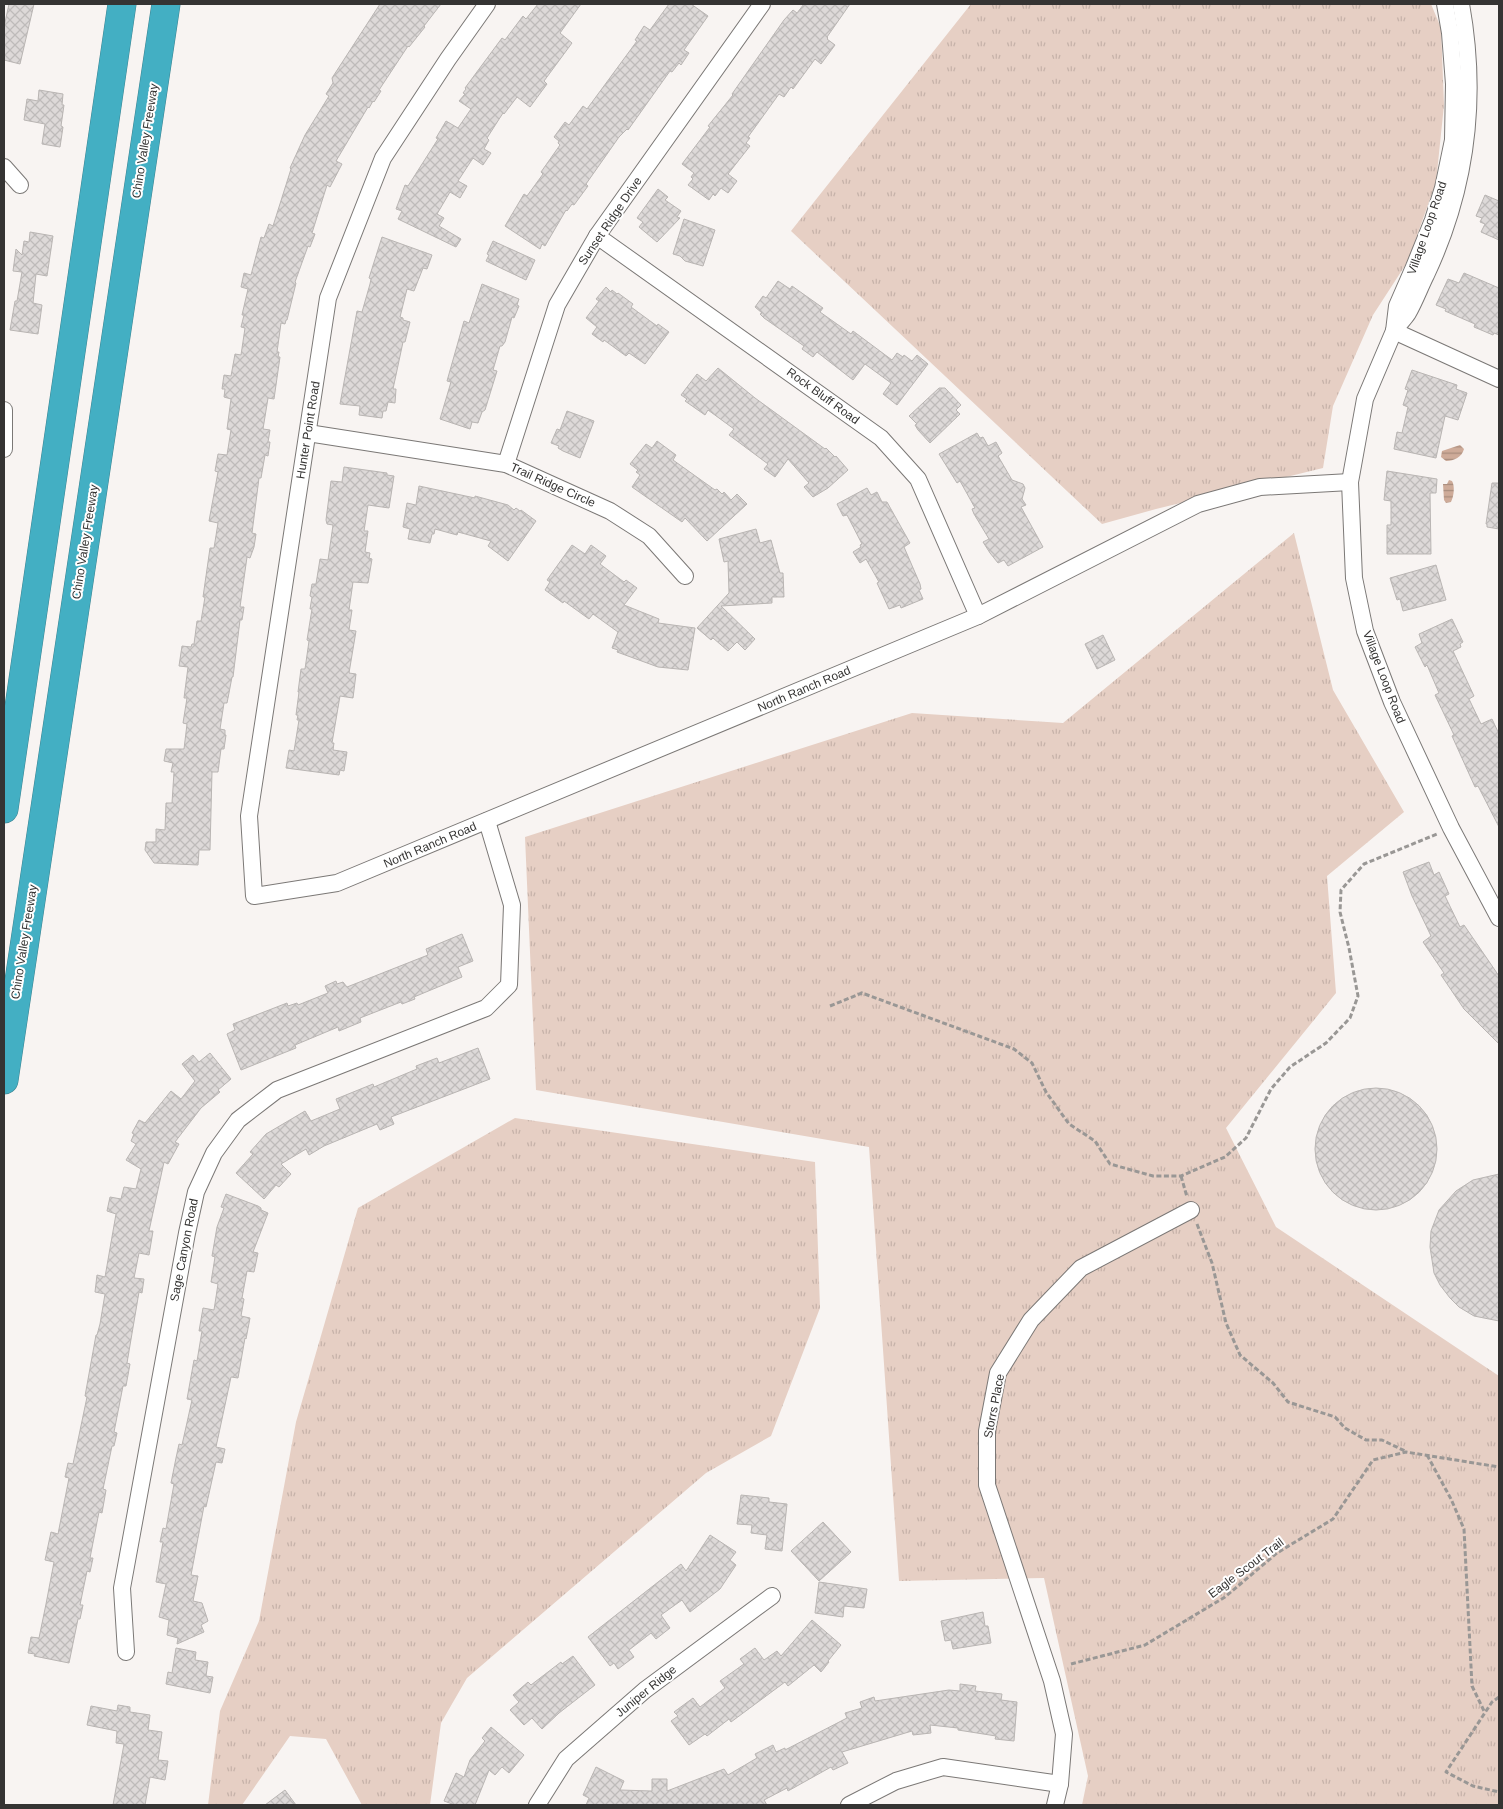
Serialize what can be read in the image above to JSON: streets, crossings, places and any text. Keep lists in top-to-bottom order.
{
  "streets": {
    "highway": ["Chino Valley Freeway"],
    "street": [
      "Sunset Ridge Drive",
      "Village Loop Road",
      "Rock Bluff Road",
      "Hunter Point Road",
      "Trail Ridge Circle",
      "North Ranch Road",
      "Sage Canyon Road",
      "Storrs Place",
      "Juniper Ridge"
    ],
    "path": ["Eagle Scout Trail"]
  },
  "crossings": [
    ["Sunset Ridge Drive", "Rock Bluff Road"],
    ["Sunset Ridge Drive", "Trail Ridge Circle"],
    ["Village Loop Road", "North Ranch Road"],
    ["Rock Bluff Road", "North Ranch Road"],
    ["Hunter Point Road", "Trail Ridge Circle"],
    ["Hunter Point Road", "North Ranch Road"],
    ["North Ranch Road", "Sage Canyon Road"],
    ["Storrs Place", "Eagle Scout Trail"]
  ]
}
